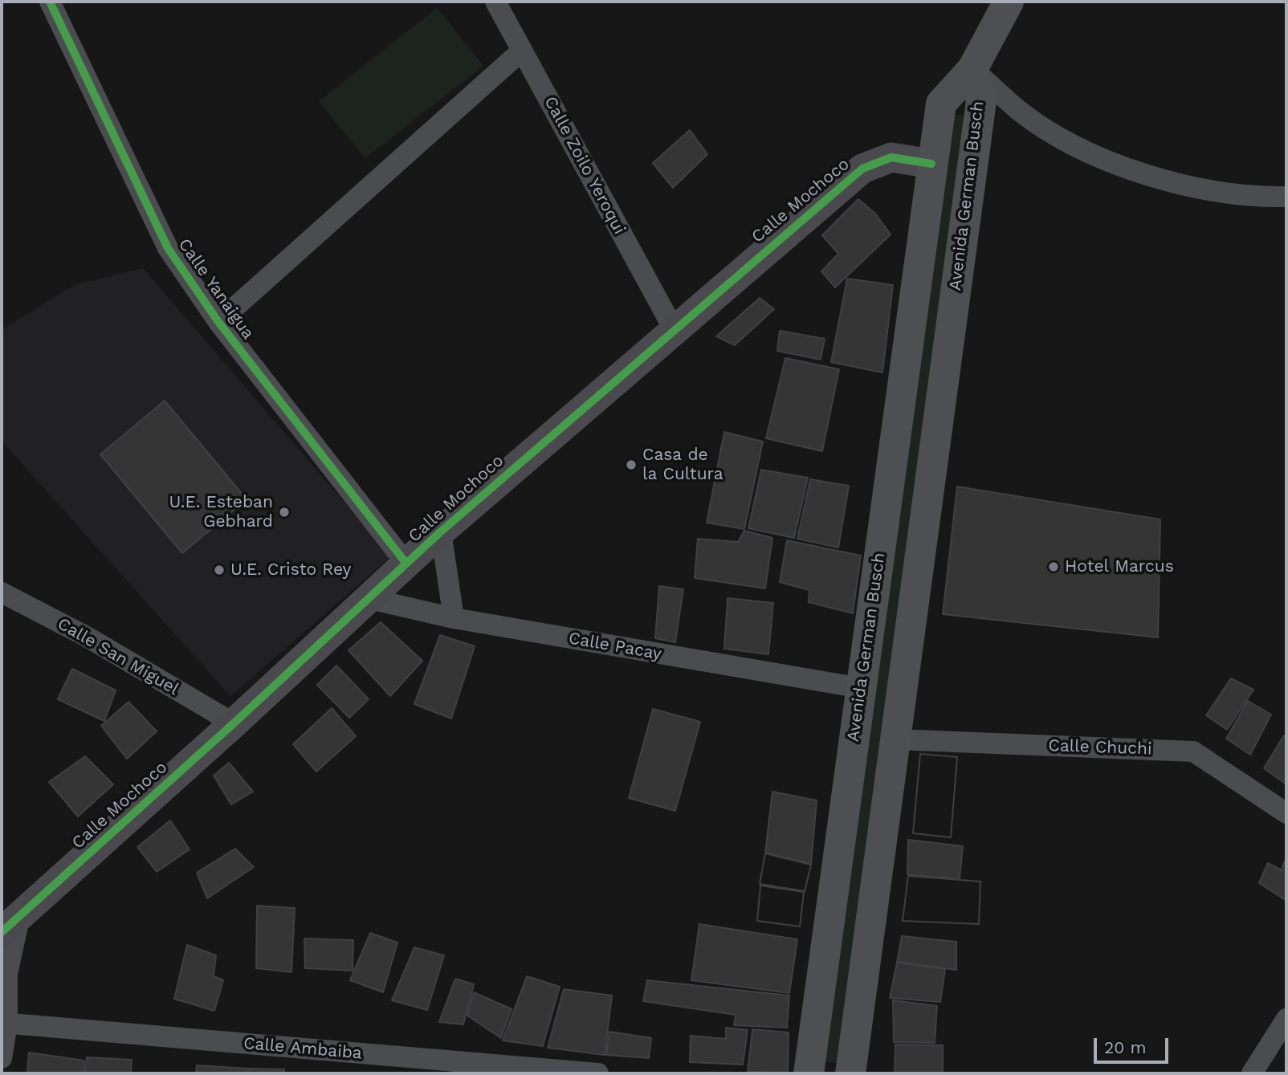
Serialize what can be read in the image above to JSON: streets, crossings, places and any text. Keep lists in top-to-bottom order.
{
  "streets": {
    "main road": ["Avenida German Busch"],
    "street": [
      "Calle Zoilo Yeroqui",
      "Calle Mochoco",
      "Calle Yanaigua",
      "Calle Pacay",
      "Calle San Miguel",
      "Calle Chuchi",
      "Calle Ambaiba"
    ]
  },
  "crossings": [
    ["Calle Zoilo Yeroqui", "Calle Mochoco"],
    ["Avenida German Busch", "Calle Mochoco"],
    ["Avenida German Busch", "Calle Pacay"],
    ["Avenida German Busch", "Calle Chuchi"],
    ["Calle Mochoco", "Calle Yanaigua"],
    ["Calle Mochoco", "Calle Pacay"],
    ["Calle Mochoco", "Calle San Miguel"]
  ],
  "places": [
    "Casa de la Cultura",
    "U.E. Esteban Gebhard",
    "Hotel Marcus",
    "U.E. Cristo Rey"
  ],
  "scale_bar": "20 m"
}
